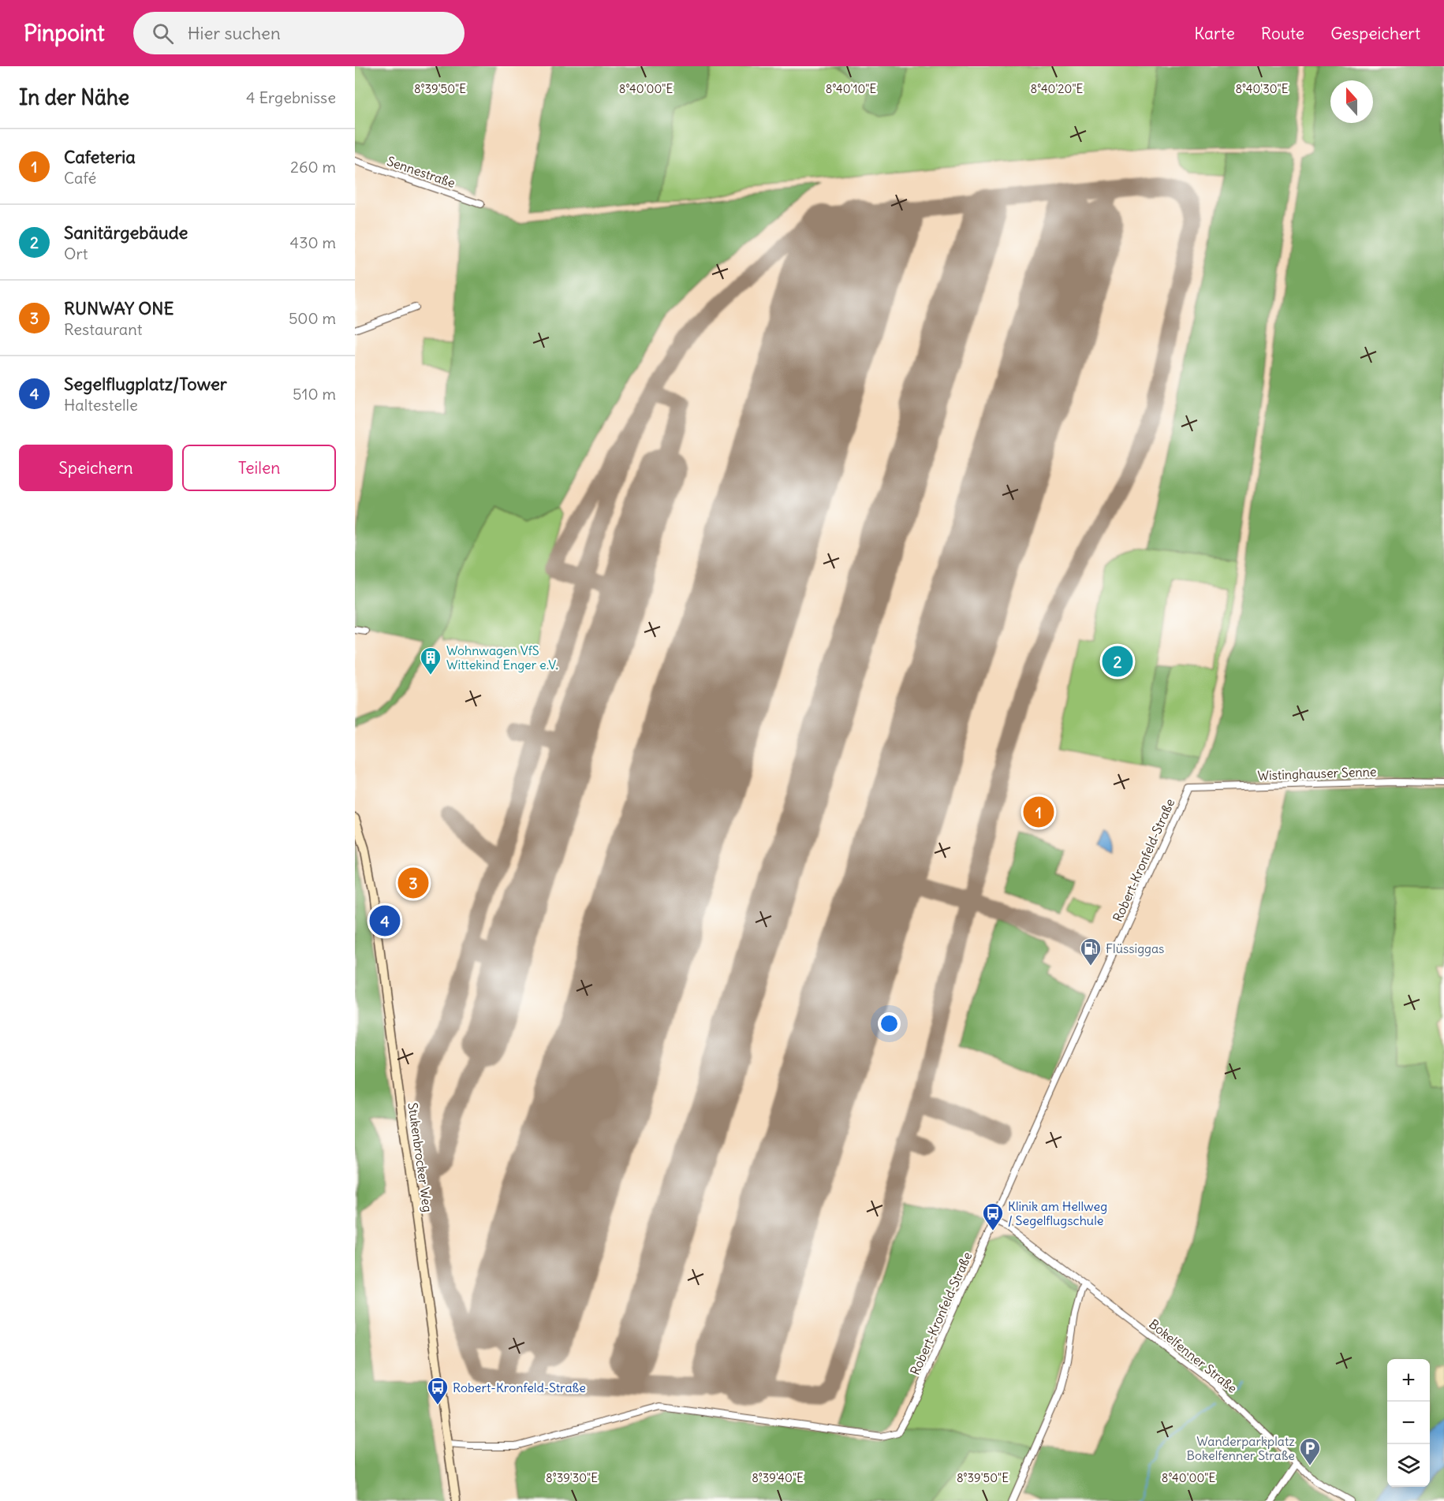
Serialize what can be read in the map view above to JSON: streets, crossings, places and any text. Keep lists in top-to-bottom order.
{
  "streets": {
    "street": [
      "Sennestraße",
      "Wistinghauser Senne",
      "Robert-Kronfeld-Straße",
      "Stukenbrocker Weg",
      "Bokelfenner Straße"
    ]
  },
  "crossings": [
    ["Wistinghauser Senne", "Robert-Kronfeld-Straße"],
    ["Robert-Kronfeld-Straße", "Stukenbrocker Weg"],
    ["Robert-Kronfeld-Straße", "Bokelfenner Straße"]
  ],
  "places": {
    "building": ["Wohnwagen VfS Wittekind Enger e.V."],
    "fuel station": ["Flüssiggas"],
    "bus stop": ["Klinik am Hellweg / Segelflugschule", "Robert-Kronfeld-Straße"],
    "parking": ["Wanderparkplatz Bokelfenner Straße"]
  },
  "north": "top",
  "page": {
    "header": "Pinpoint",
    "search": "Hier suchen",
    "nav": ["Karte", "Route", "Gespeichert"],
    "heading": ["In der Nähe", "4 Ergebnisse"],
    "list": [
      {
        "mark": "1",
        "name": "Cafeteria",
        "note": "Café",
        "value": "260 m"
      },
      {
        "mark": "2",
        "name": "Sanitärgebäude",
        "note": "Ort",
        "value": "430 m"
      },
      {
        "mark": "3",
        "name": "RUNWAY ONE",
        "note": "Restaurant",
        "value": "500 m"
      },
      {
        "mark": "4",
        "name": "Segelflugplatz/Tower",
        "note": "Haltestelle",
        "value": "510 m"
      }
    ],
    "buttons": ["Speichern", "Teilen"],
    "pins": [
      "2",
      "1",
      "3",
      "4"
    ],
    "map_buttons": ["+", "−"]
  },
  "coordinates": [
    "8°39'50\"E",
    "8°40'00\"E",
    "8°40'10\"E",
    "8°40'20\"E",
    "8°40'30\"E",
    "8°39'30\"E",
    "8°39'40\"E"
  ]
}
